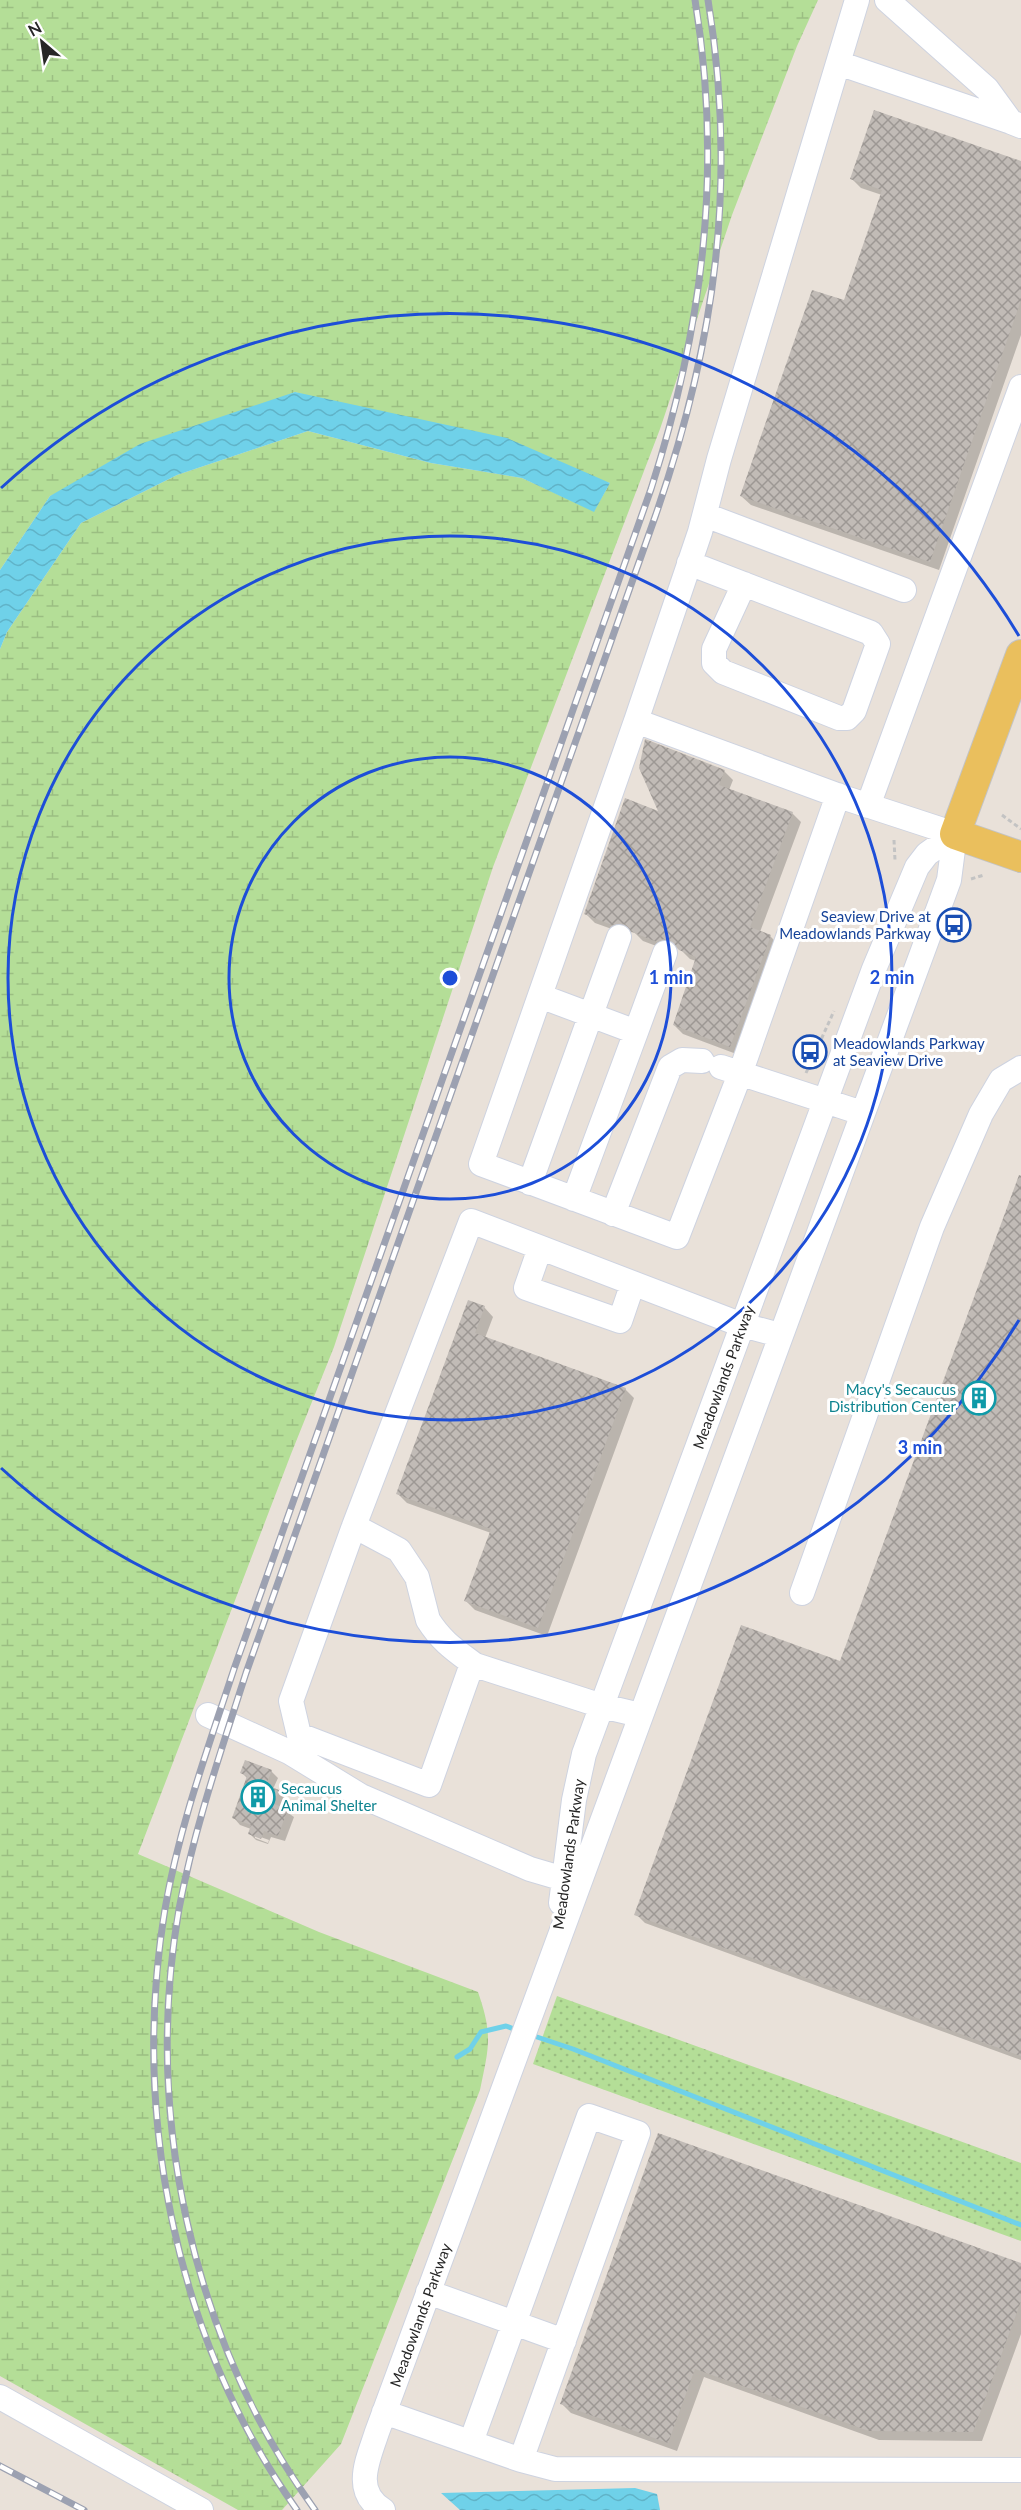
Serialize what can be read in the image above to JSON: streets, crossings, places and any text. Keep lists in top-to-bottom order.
{
  "streets": {
    "main road": ["Meadowlands Parkway"]
  },
  "places": {
    "bus stop": ["Seaview Drive at Meadowlands Parkway", "Meadowlands Parkway at Seaview Drive"],
    "building": ["Macy's Secaucus Distribution Center", "Secaucus Animal Shelter"]
  },
  "north": "top left",
  "rings": ["1 min", "2 min", "3 min"]
}
